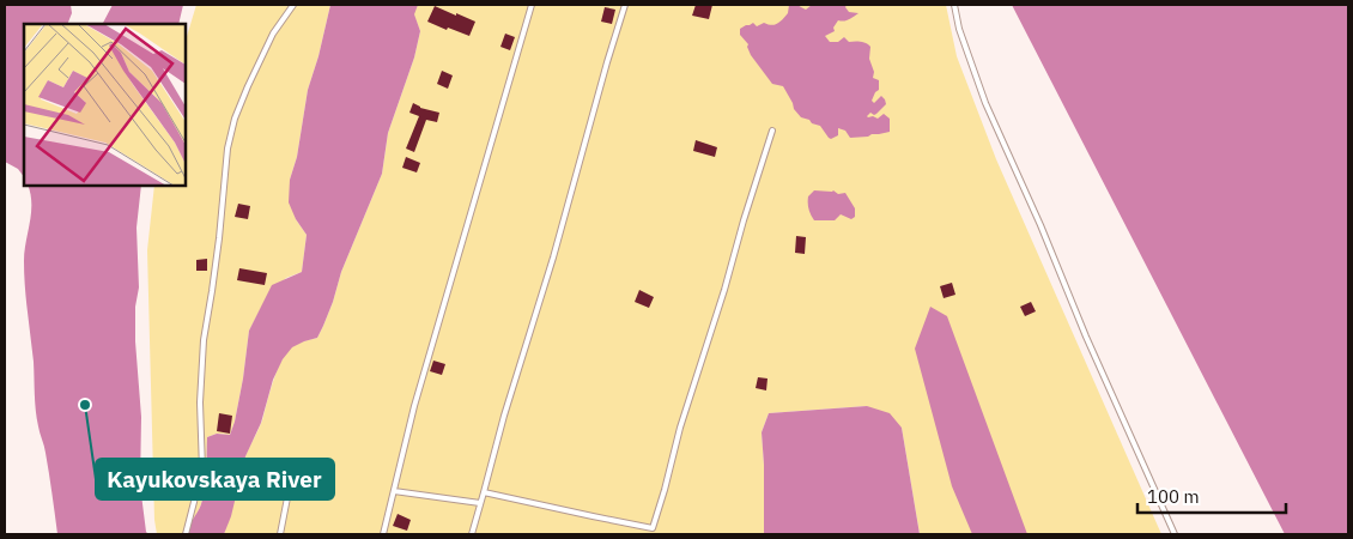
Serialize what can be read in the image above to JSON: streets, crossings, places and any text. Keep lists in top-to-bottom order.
{
  "places": ["Kayukovskaya River"],
  "scale_bar": "100 m"
}
